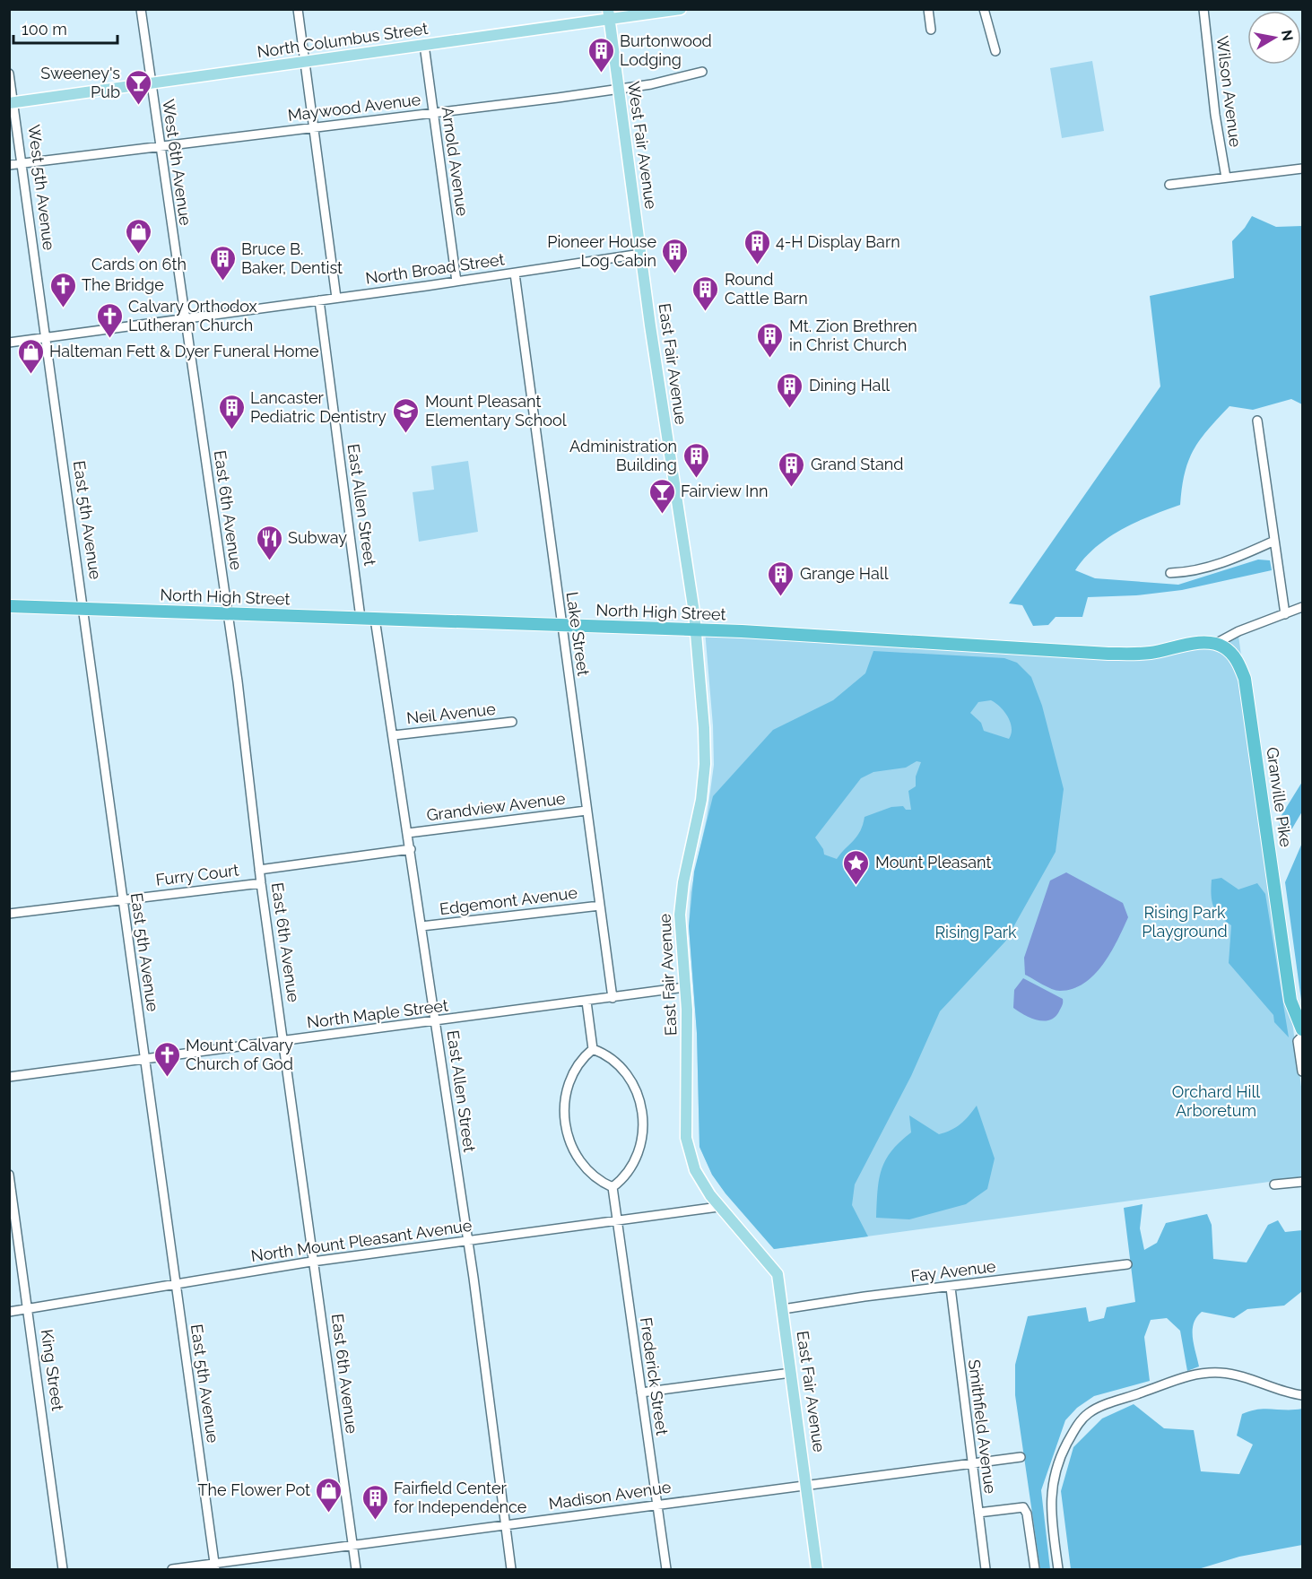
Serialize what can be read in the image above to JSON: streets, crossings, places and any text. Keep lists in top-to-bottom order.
{
  "streets": {
    "highway": ["North High Street", "Granville Pike"],
    "main road": ["North Columbus Street", "West Fair Avenue", "East Fair Avenue"],
    "street": [
      "Wilson Avenue",
      "Maywood Avenue",
      "Arnold Avenue",
      "West 6th Avenue",
      "West 5th Avenue",
      "North Broad Street",
      "East Allen Street",
      "East 6th Avenue",
      "East 5th Avenue",
      "Lake Street",
      "Neil Avenue",
      "Grandview Avenue",
      "Furry Court",
      "Edgemont Avenue",
      "North Maple Street",
      "North Mount Pleasant Avenue",
      "Fay Avenue",
      "King Street",
      "Frederick Street",
      "Smithfield Avenue",
      "Madison Avenue"
    ]
  },
  "crossings": [
    ["North Columbus Street", "West Fair Avenue"],
    ["North Columbus Street", "Arnold Avenue"],
    ["North Columbus Street", "West 6th Avenue"],
    ["North Columbus Street", "West 5th Avenue"],
    ["Maywood Avenue", "West Fair Avenue"],
    ["Maywood Avenue", "Arnold Avenue"],
    ["Maywood Avenue", "West 6th Avenue"],
    ["Maywood Avenue", "West 5th Avenue"],
    ["West Fair Avenue", "North Broad Street"],
    ["West Fair Avenue", "East Fair Avenue"],
    ["Arnold Avenue", "North Broad Street"],
    ["West 6th Avenue", "North Broad Street"],
    ["West 6th Avenue", "East 6th Avenue"],
    ["West 5th Avenue", "North Broad Street"],
    ["West 5th Avenue", "East 5th Avenue"],
    ["North Broad Street", "East Fair Avenue"],
    ["North Broad Street", "East Allen Street"],
    ["North Broad Street", "East 6th Avenue"],
    ["North Broad Street", "East 5th Avenue"],
    ["North Broad Street", "Lake Street"],
    ["East Fair Avenue", "North High Street"],
    ["East Fair Avenue", "North Maple Street"],
    ["East Fair Avenue", "North Mount Pleasant Avenue"],
    ["East Fair Avenue", "Fay Avenue"],
    ["East Fair Avenue", "Madison Avenue"],
    ["East Allen Street", "North High Street"],
    ["East Allen Street", "Neil Avenue"],
    ["East Allen Street", "Grandview Avenue"],
    ["East Allen Street", "Furry Court"],
    ["East Allen Street", "Edgemont Avenue"],
    ["East Allen Street", "North Maple Street"],
    ["East Allen Street", "North Mount Pleasant Avenue"],
    ["East Allen Street", "Madison Avenue"],
    ["East 6th Avenue", "North High Street"],
    ["East 6th Avenue", "Furry Court"],
    ["East 6th Avenue", "North Maple Street"],
    ["East 6th Avenue", "North Mount Pleasant Avenue"],
    ["East 6th Avenue", "Madison Avenue"],
    ["East 5th Avenue", "North High Street"],
    ["East 5th Avenue", "Furry Court"],
    ["East 5th Avenue", "North Maple Street"],
    ["East 5th Avenue", "North Mount Pleasant Avenue"],
    ["East 5th Avenue", "Madison Avenue"],
    ["North High Street", "Lake Street"],
    ["North High Street", "Granville Pike"],
    ["Lake Street", "Grandview Avenue"],
    ["Lake Street", "Edgemont Avenue"],
    ["Lake Street", "North Maple Street"],
    ["North Mount Pleasant Avenue", "King Street"],
    ["North Mount Pleasant Avenue", "Frederick Street"],
    ["Fay Avenue", "Smithfield Avenue"],
    ["Frederick Street", "Madison Avenue"],
    ["Smithfield Avenue", "Madison Avenue"]
  ],
  "parks": ["Rising Park Playground", "Rising Park", "Orchard Hill Arboretum"],
  "places": {
    "building": [
      "Burtonwood Lodging",
      "4-H Display Barn",
      "Pioneer House Log Cabin",
      "Bruce B. Baker, Dentist",
      "Round Cattle Barn",
      "Mt. Zion Brethren in Christ Church",
      "Dining Hall",
      "Lancaster Pediatric Dentistry",
      "Administration Building",
      "Grand Stand",
      "Grange Hall",
      "Fairfield Center for Independence"
    ],
    "bar": ["Sweeney's Pub", "Fairview Inn"],
    "shop": ["Cards on 6th", "Halteman Fett & Dyer Funeral Home", "The Flower Pot"],
    "church": ["The Bridge", "Calvary Orthodox Lutheran Church", "Mount Calvary Church of God"],
    "school or university": ["Mount Pleasant Elementary School"],
    "restaurant": ["Subway"],
    "place": ["Mount Pleasant"]
  },
  "scale_bar": "100 m",
  "north": "right"
}
